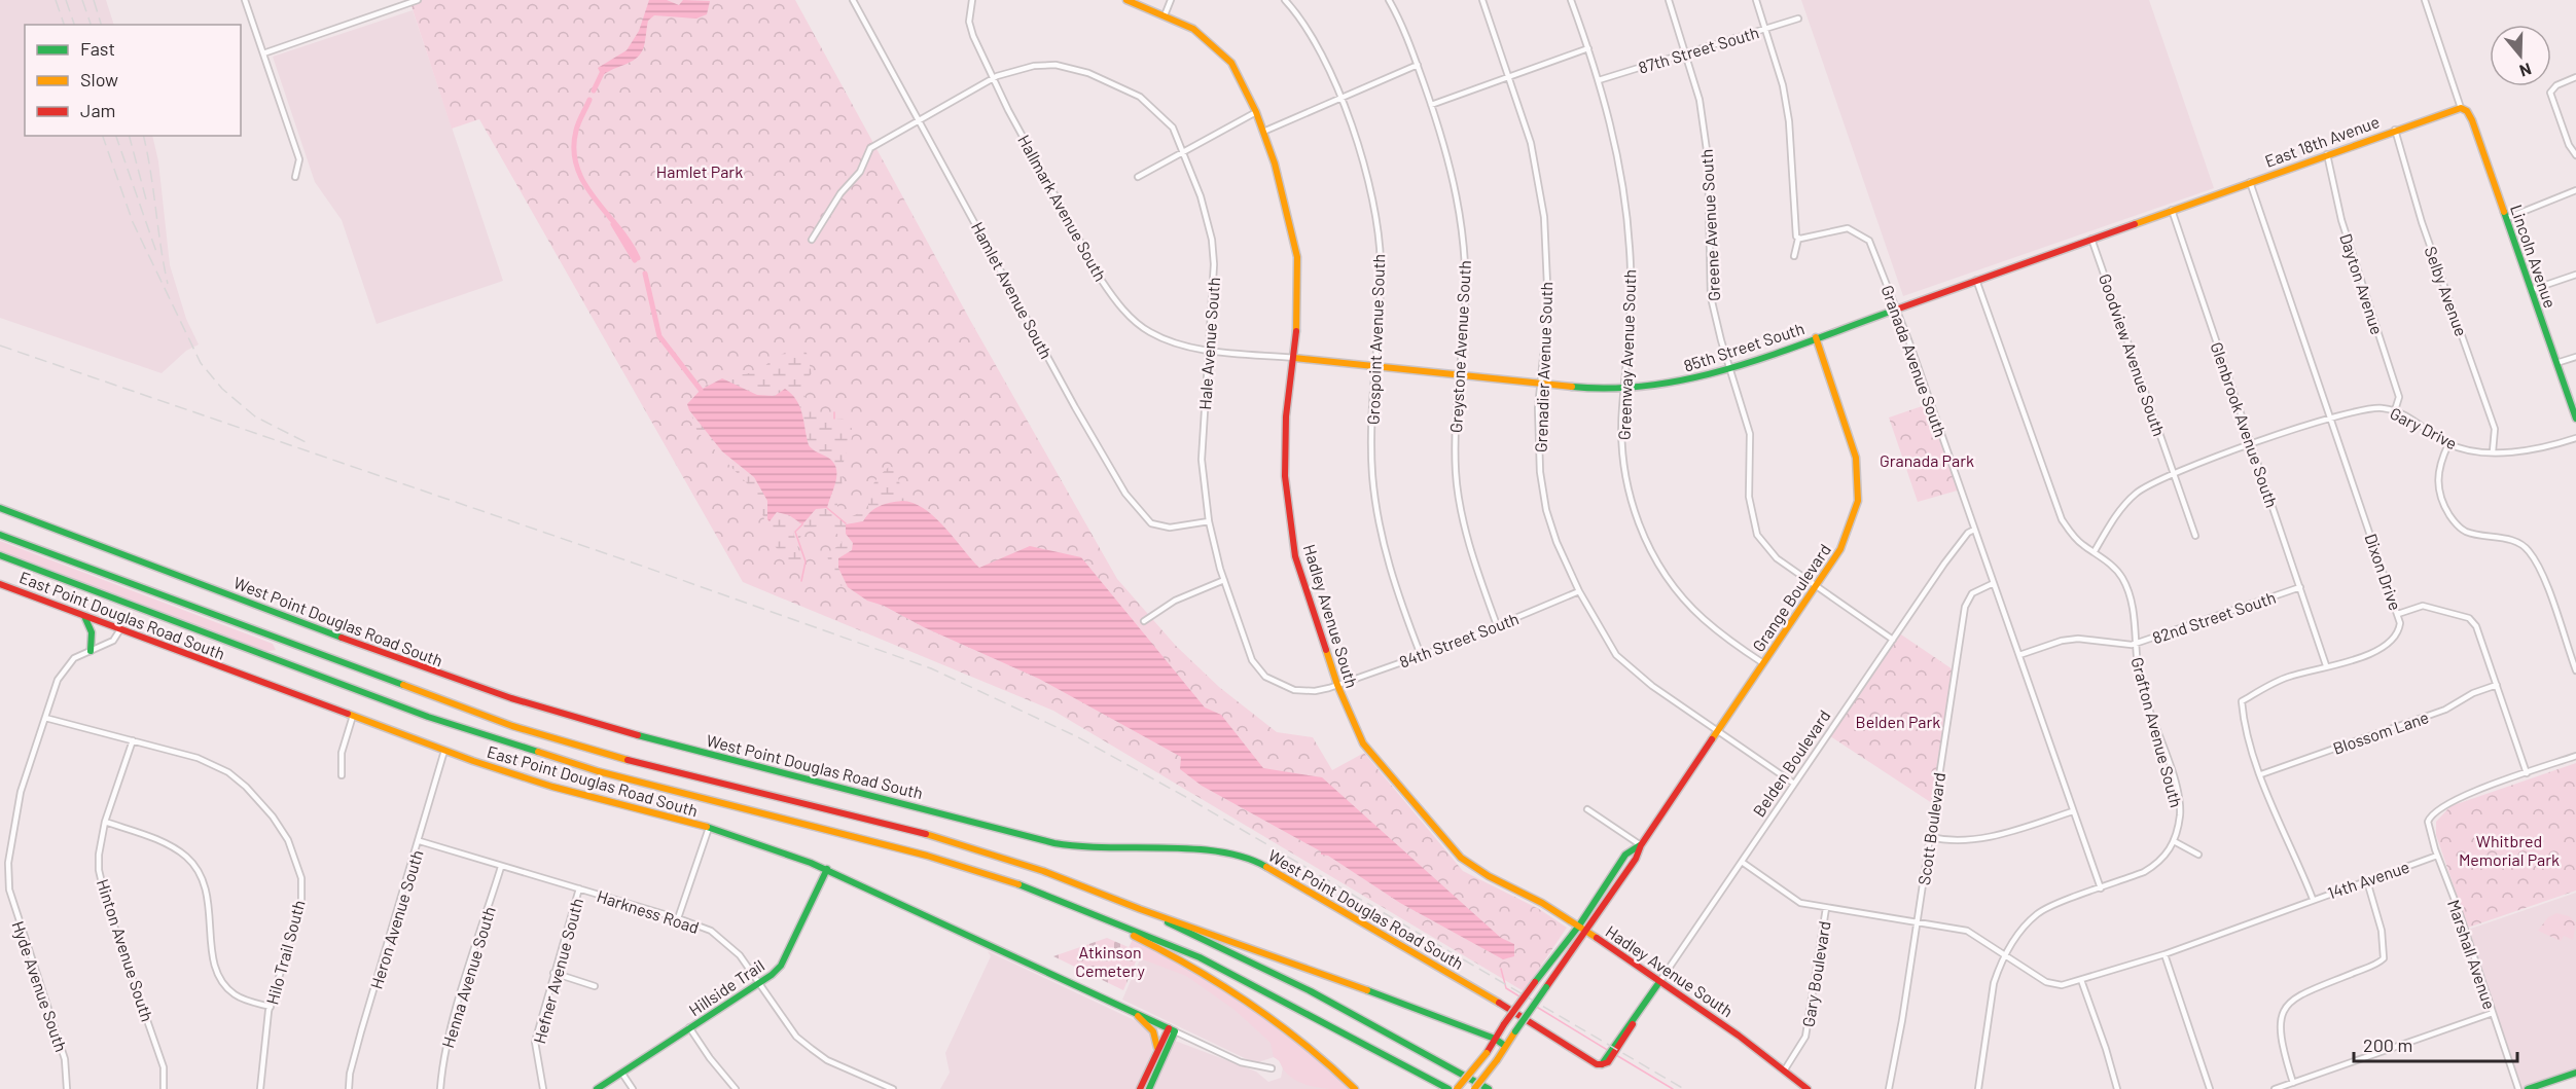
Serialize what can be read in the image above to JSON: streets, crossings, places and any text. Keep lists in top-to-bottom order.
{
  "streets": {
    "main road": [
      "East 18th Avenue",
      "Lincoln Avenue",
      "85th Street South",
      "Grange Boulevard",
      "East Point Douglas Road South",
      "Hadley Avenue South",
      "West Point Douglas Road South",
      "Belden Boulevard",
      "Hillside Trail"
    ],
    "street": [
      "87th Street South",
      "Hallmark Avenue South",
      "Greene Avenue South",
      "Dayton Avenue",
      "Hamlet Avenue South",
      "Selby Avenue",
      "Grospoint Avenue South",
      "Hale Avenue South",
      "Greystone Avenue South",
      "Greenway Avenue South",
      "Goodview Avenue South",
      "Granada Avenue South",
      "Grenadier Avenue South",
      "Glenbrook Avenue South",
      "Gary Drive",
      "Dixon Drive",
      "82nd Street South",
      "84th Street South",
      "Grafton Avenue South",
      "Blossom Lane",
      "Scott Boulevard",
      "14th Avenue",
      "Harkness Road",
      "Heron Avenue South",
      "Hinton Avenue South",
      "Hilo Trail South",
      "Marshall Avenue",
      "Hefner Avenue South",
      "Gary Boulevard",
      "Henna Avenue South",
      "Hyde Avenue South"
    ]
  },
  "crossings": [
    ["87th Street South", "Greene Avenue South"],
    ["87th Street South", "Greenway Avenue South"],
    ["East 18th Avenue", "Lincoln Avenue"],
    ["East 18th Avenue", "Dayton Avenue"],
    ["East 18th Avenue", "Selby Avenue"],
    ["East 18th Avenue", "85th Street South"],
    ["East 18th Avenue", "Dixon Drive"],
    ["Hallmark Avenue South", "Hale Avenue South"],
    ["Hallmark Avenue South", "85th Street South"],
    ["Greene Avenue South", "85th Street South"],
    ["Greene Avenue South", "Grange Boulevard"],
    ["Greene Avenue South", "Belden Boulevard"],
    ["Dayton Avenue", "Gary Drive"],
    ["Hamlet Avenue South", "Hale Avenue South"],
    ["Selby Avenue", "Gary Drive"],
    ["Grospoint Avenue South", "85th Street South"],
    ["Grospoint Avenue South", "84th Street South"],
    ["Hale Avenue South", "85th Street South"],
    ["Hale Avenue South", "Hadley Avenue South"],
    ["Hale Avenue South", "84th Street South"],
    ["Greystone Avenue South", "85th Street South"],
    ["Greystone Avenue South", "84th Street South"],
    ["85th Street South", "Greenway Avenue South"],
    ["85th Street South", "Goodview Avenue South"],
    ["85th Street South", "Granada Avenue South"],
    ["85th Street South", "Grenadier Avenue South"],
    ["85th Street South", "Glenbrook Avenue South"],
    ["85th Street South", "Grange Boulevard"],
    ["85th Street South", "Hadley Avenue South"],
    ["85th Street South", "Grafton Avenue South"],
    ["Greenway Avenue South", "Grange Boulevard"],
    ["Goodview Avenue South", "Gary Drive"],
    ["Granada Avenue South", "82nd Street South"],
    ["Granada Avenue South", "Grafton Avenue South"],
    ["Granada Avenue South", "Belden Boulevard"],
    ["Granada Avenue South", "Scott Boulevard"],
    ["Grenadier Avenue South", "Grange Boulevard"],
    ["Grenadier Avenue South", "84th Street South"],
    ["Grenadier Avenue South", "Belden Boulevard"],
    ["Glenbrook Avenue South", "Gary Drive"],
    ["Glenbrook Avenue South", "Dixon Drive"],
    ["Glenbrook Avenue South", "82nd Street South"],
    ["Gary Drive", "Dixon Drive"],
    ["Gary Drive", "Grafton Avenue South"],
    ["Dixon Drive", "Blossom Lane"],
    ["Dixon Drive", "14th Avenue"],
    ["Grange Boulevard", "Hadley Avenue South"],
    ["East Point Douglas Road South", "Heron Avenue South"],
    ["East Point Douglas Road South", "Hyde Avenue South"],
    ["East Point Douglas Road South", "Hillside Trail"],
    ["Hadley Avenue South", "84th Street South"],
    ["Hadley Avenue South", "Belden Boulevard"],
    ["Hadley Avenue South", "Gary Boulevard"],
    ["82nd Street South", "Grafton Avenue South"],
    ["West Point Douglas Road South", "Belden Boulevard"],
    ["Grafton Avenue South", "14th Avenue"],
    ["14th Avenue", "Marshall Avenue"],
    ["Harkness Road", "Heron Avenue South"],
    ["Harkness Road", "Hefner Avenue South"],
    ["Harkness Road", "Henna Avenue South"],
    ["Harkness Road", "Hillside Trail"],
    ["Hinton Avenue South", "Hilo Trail South"],
    ["Hilo Trail South", "Hyde Avenue South"]
  ],
  "parks": [
    "Hamlet Park",
    "Granada Park",
    "Belden Park",
    "Whitbred Memorial Park",
    "Atkinson Cemetery"
  ],
  "legend": ["Fast", "Slow", "Jam"],
  "scale_bar": "200 m",
  "north": "bottom"
}
